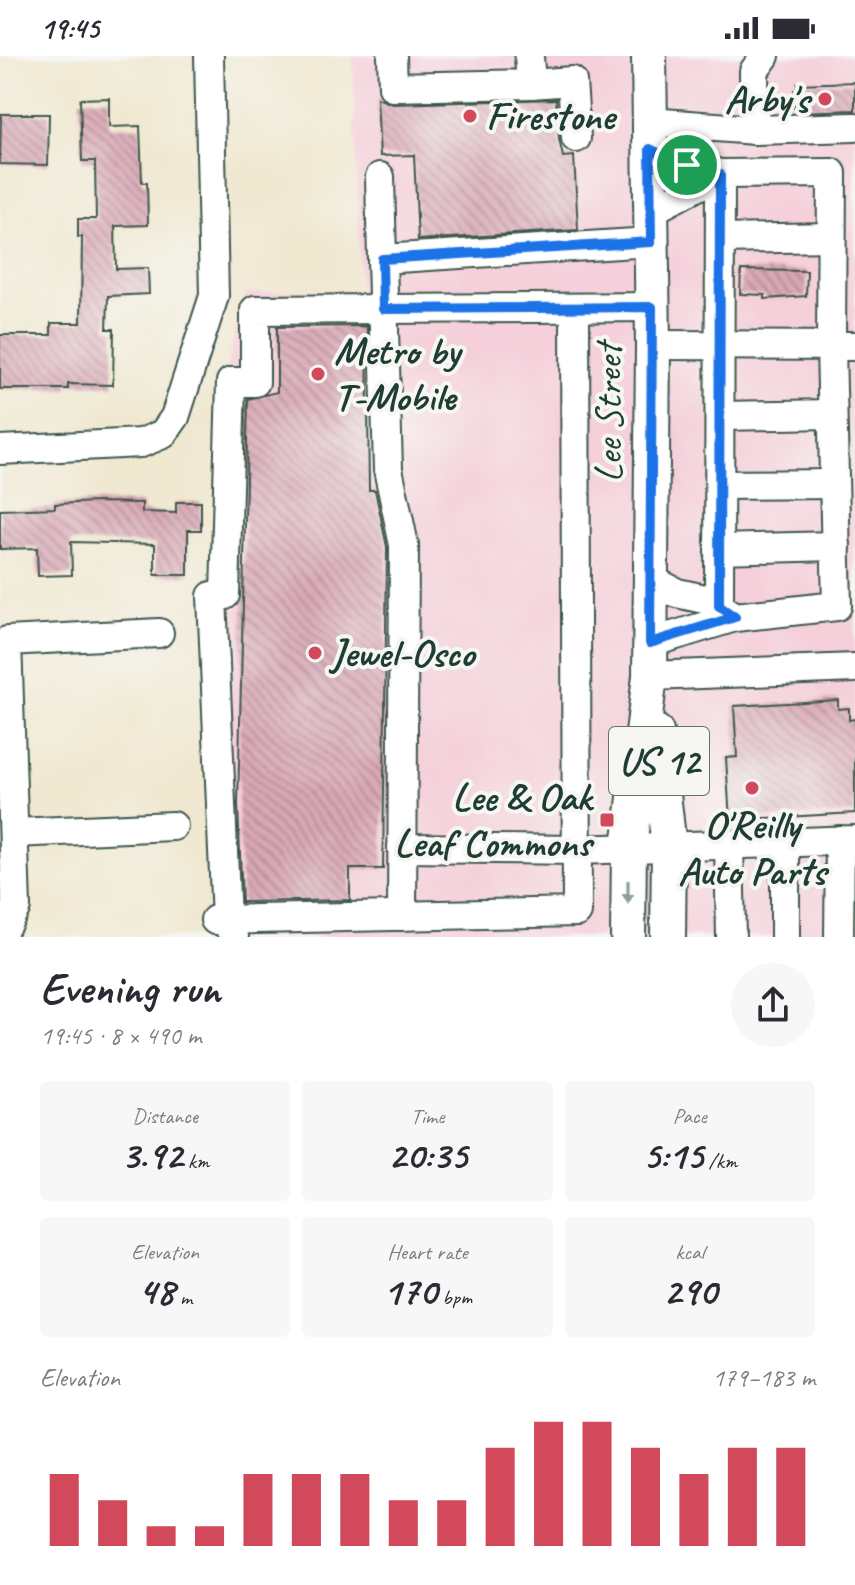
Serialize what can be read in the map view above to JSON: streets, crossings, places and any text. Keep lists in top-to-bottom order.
{
  "streets": {
    "main road": ["Lee Street", "US 12"]
  },
  "places": {
    "other": [
      "Arby's",
      "Firestone",
      "Metro by T-Mobile",
      "Jewel-Osco",
      "O'Reilly Auto Parts"
    ],
    "transit": ["Lee & Oak Leaf Commons"]
  },
  "page": {
    "status": "19:45",
    "heading": ["Evening run", "19:45 · 8 × 490 m"],
    "stats": [
      ["Distance", "3.92 km"],
      ["Time", "20:35"],
      ["Pace", "5:15 /km"],
      ["Elevation", "48 m"],
      ["Heart rate", "170 bpm"],
      ["kcal", "290"]
    ],
    "chart": ["Elevation", "179–183 m"]
  }
}
